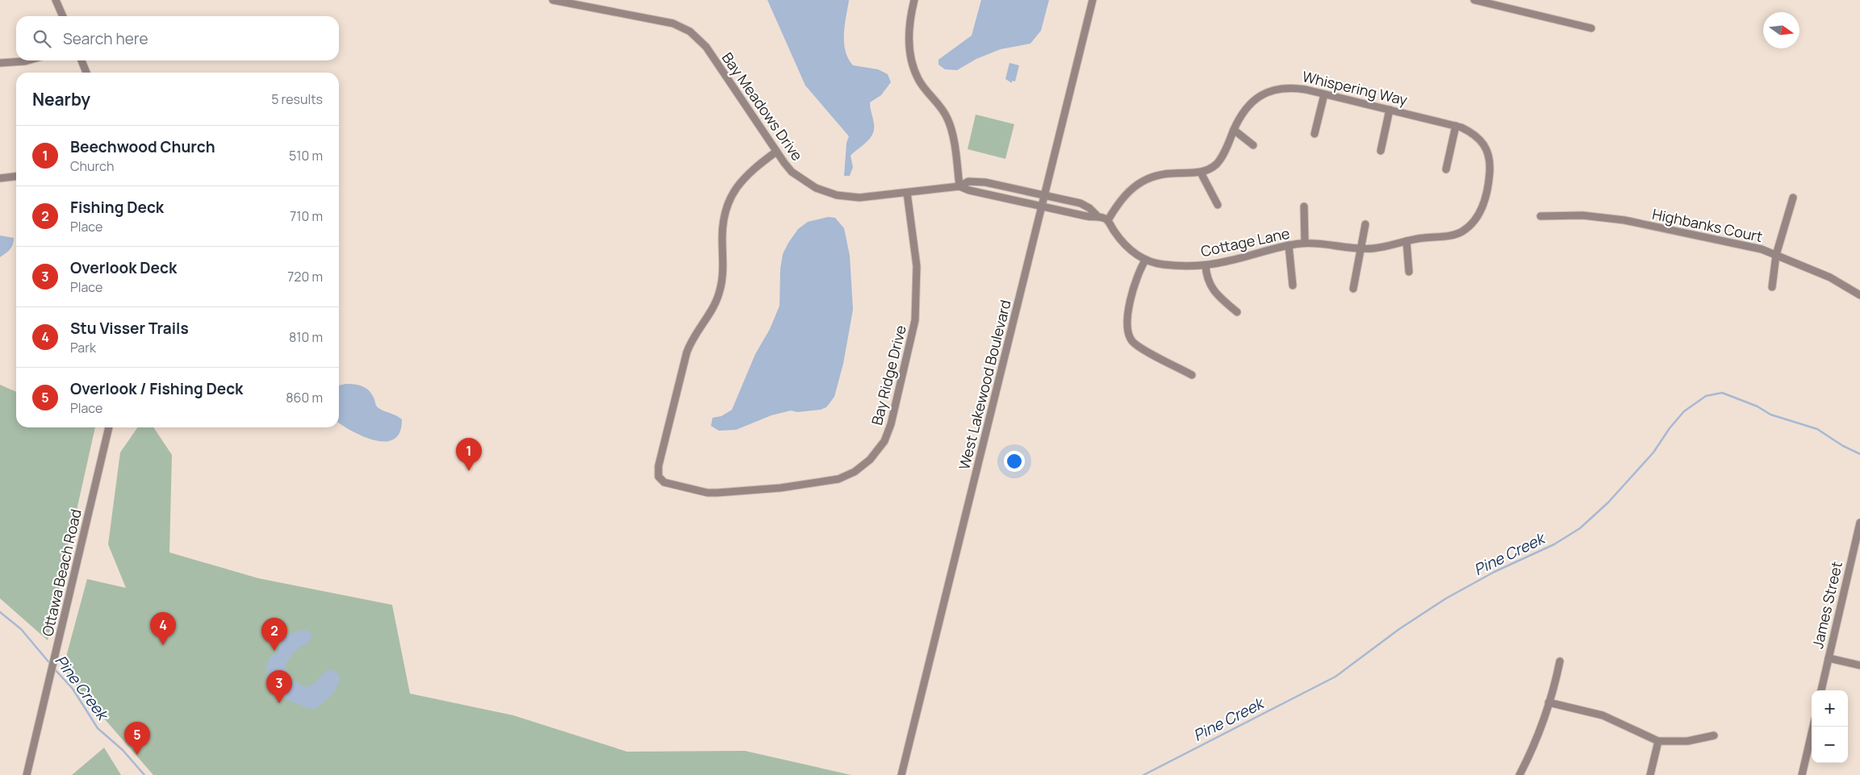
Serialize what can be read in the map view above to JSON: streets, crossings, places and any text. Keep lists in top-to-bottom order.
{
  "streets": {
    "street": [
      "Whispering Way",
      "Bay Meadows Drive",
      "Highbanks Court",
      "Cottage Lane",
      "Bay Ridge Drive",
      "West Lakewood Boulevard",
      "Ottawa Beach Road",
      "James Street"
    ]
  },
  "crossings": [
    ["Whispering Way", "Cottage Lane"],
    ["Bay Meadows Drive", "Bay Ridge Drive"],
    ["Bay Meadows Drive", "West Lakewood Boulevard"]
  ],
  "water": ["Pine Creek"],
  "north": "right",
  "page": {
    "search": "Search here",
    "heading": ["Nearby", "5 results"],
    "list": [
      {
        "mark": "1",
        "name": "Beechwood Church",
        "note": "Church",
        "value": "510 m"
      },
      {
        "mark": "2",
        "name": "Fishing Deck",
        "note": "Place",
        "value": "710 m"
      },
      {
        "mark": "3",
        "name": "Overlook Deck",
        "note": "Place",
        "value": "720 m"
      },
      {
        "mark": "4",
        "name": "Stu Visser Trails",
        "note": "Park",
        "value": "810 m"
      },
      {
        "mark": "5",
        "name": "Overlook / Fishing Deck",
        "note": "Place",
        "value": "860 m"
      }
    ],
    "pins": [
      "1",
      "4",
      "2",
      "3",
      "5"
    ],
    "map_buttons": ["+", "−"]
  }
}
